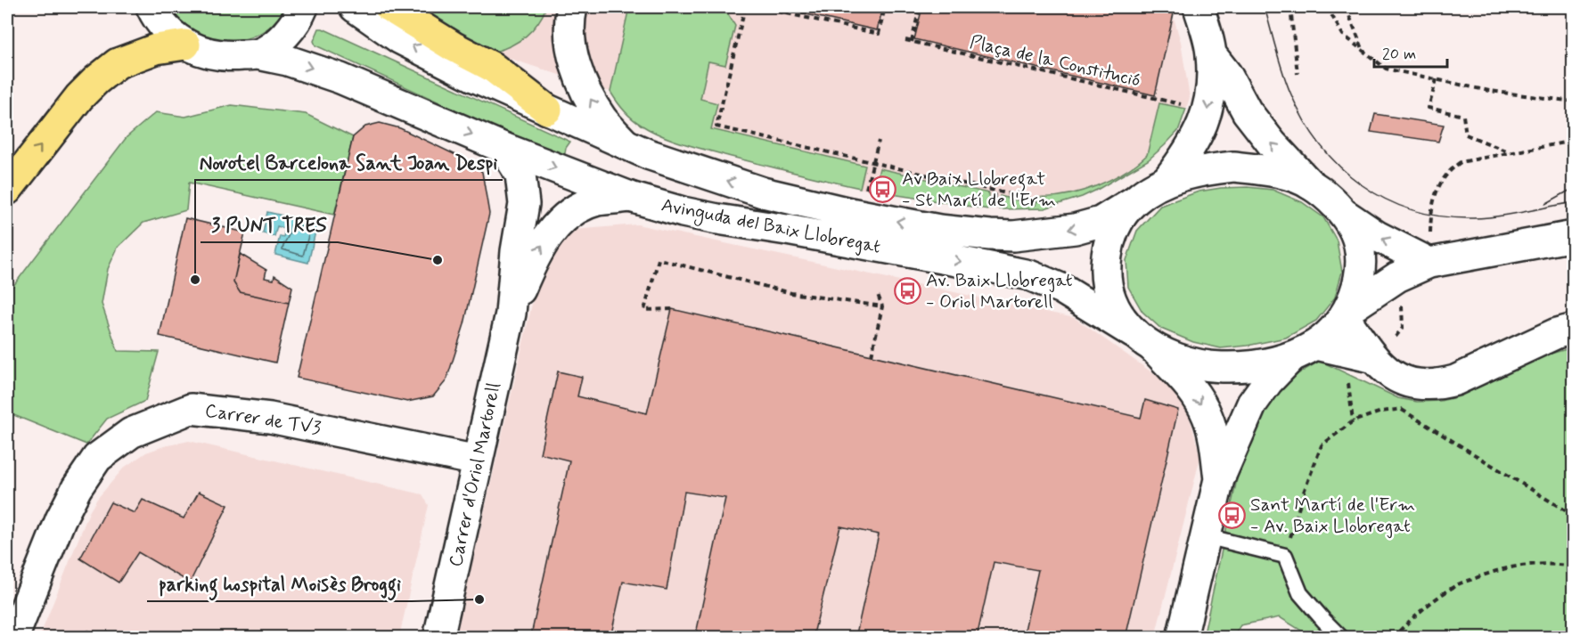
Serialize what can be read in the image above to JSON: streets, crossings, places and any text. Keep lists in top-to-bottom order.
{
  "streets": {
    "street": ["Avinguda del Baix Llobregat", "Carrer de TV3", "Carrer d'Oriol Martorell"],
    "path": ["Plaça de la Constitució"]
  },
  "crossings": [
    ["Avinguda del Baix Llobregat", "Carrer d'Oriol Martorell"],
    ["Carrer de TV3", "Carrer d'Oriol Martorell"]
  ],
  "places": {
    "bus stop": ["Av Baix Llobregat - St Martí de l'Erm", "Av. Baix Llobregat - Oriol Martorell", "Sant Martí de l'Erm - Av. Baix Llobregat"],
    "other": ["3 PUNT TRES", "Novotel Barcelona Sant Joan Despi", "parking hospital Moisès Broggi"]
  },
  "scale_bar": "20 m"
}
